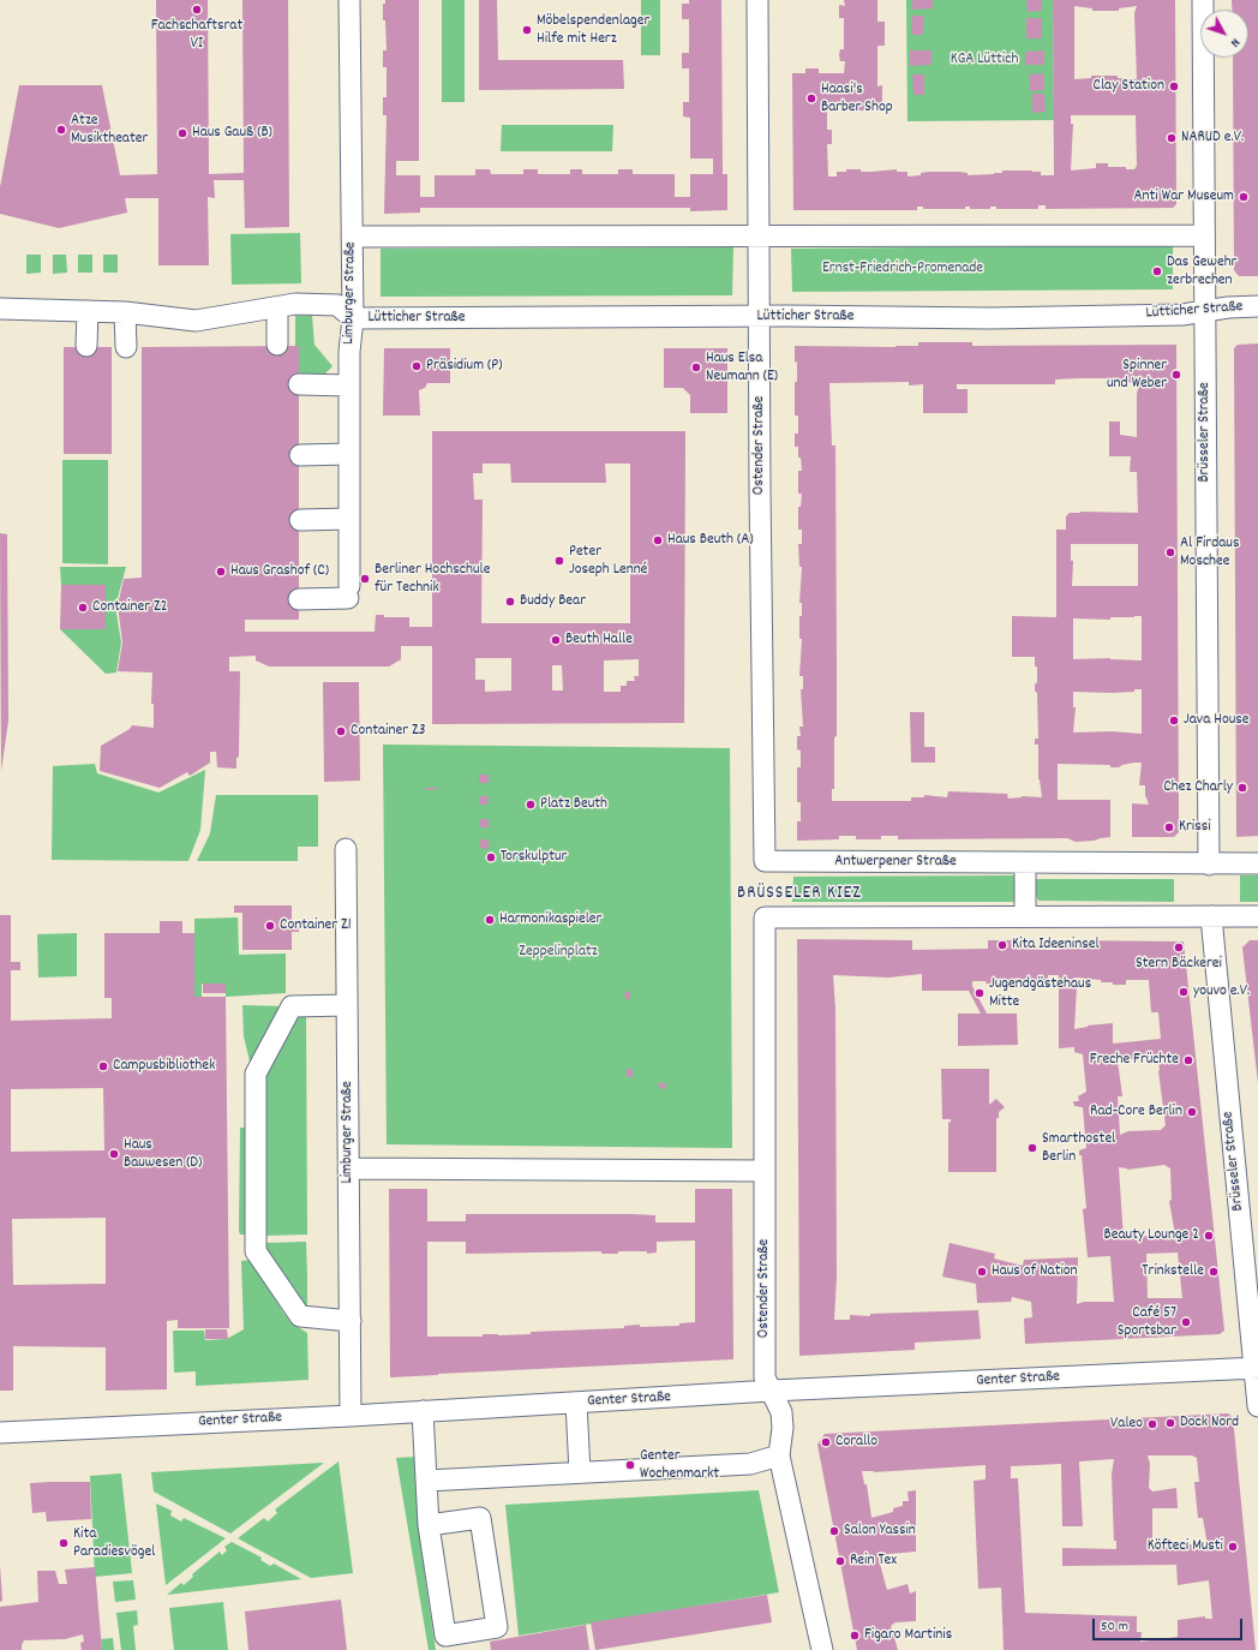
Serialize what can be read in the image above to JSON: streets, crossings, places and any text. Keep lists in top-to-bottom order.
{
  "streets": {
    "street": [
      "Limburger Straße",
      "Lütticher Straße",
      "Brüsseler Straße",
      "Ostender Straße",
      "Antwerpener Straße",
      "Genter Straße"
    ]
  },
  "crossings": [
    ["Limburger Straße", "Lütticher Straße"],
    ["Limburger Straße", "Genter Straße"],
    ["Lütticher Straße", "Brüsseler Straße"],
    ["Lütticher Straße", "Ostender Straße"],
    ["Brüsseler Straße", "Antwerpener Straße"],
    ["Brüsseler Straße", "Genter Straße"],
    ["Ostender Straße", "Antwerpener Straße"],
    ["Ostender Straße", "Genter Straße"]
  ],
  "districts": ["BRÜSSELER KIEZ"],
  "parks": ["KGA Lüttich", "Ernst-Friedrich-Promenade", "Zeppelinplatz"],
  "places": [
    "Fachschaftsrat VI",
    "Möbelspendenlager Hilfe mit Herz",
    "Clay Station",
    "Haasi's Barber Shop",
    "Atze Musiktheater",
    "Haus Gauß (B)",
    "NARUD e.V.",
    "Anti War Museum",
    "Das Gewehr zerbrechen",
    "Präsidium (P)",
    "Haus Elsa Neumann (E)",
    "Spinner und Weber",
    "Haus Beuth (A)",
    "Al Firdaus Moschee",
    "Peter Joseph Lenné",
    "Haus Grashof (C)",
    "Berliner Hochschule für Technik",
    "Buddy Bear",
    "Container Z2",
    "Beuth Halle",
    "Java House",
    "Container Z3",
    "Chez Charly",
    "Platz Beuth",
    "Krissi",
    "Torskulptur",
    "Harmonikaspieler",
    "Container Z1",
    "Kita Ideeninsel",
    "Stern Bäckerei",
    "youvo e.V.",
    "Jugendgästehaus Mitte",
    "Freche Früchte",
    "Campusbibliothek",
    "Rad-Core Berlin",
    "Smarthostel Berlin",
    "Haus Bauwesen (D)",
    "Beauty Lounge 2",
    "Haus of Nation",
    "Trinkstelle",
    "Café 57 Sportsbar",
    "Dock Nord",
    "Valeo",
    "Corallo",
    "Genter Wochenmarkt",
    "Salon Yassin",
    "Kita Paradiesvögel",
    "Köfteci Musti",
    "Rein Tex",
    "Figaro Martinis"
  ],
  "scale_bar": "50 m",
  "north": "bottom right"
}
